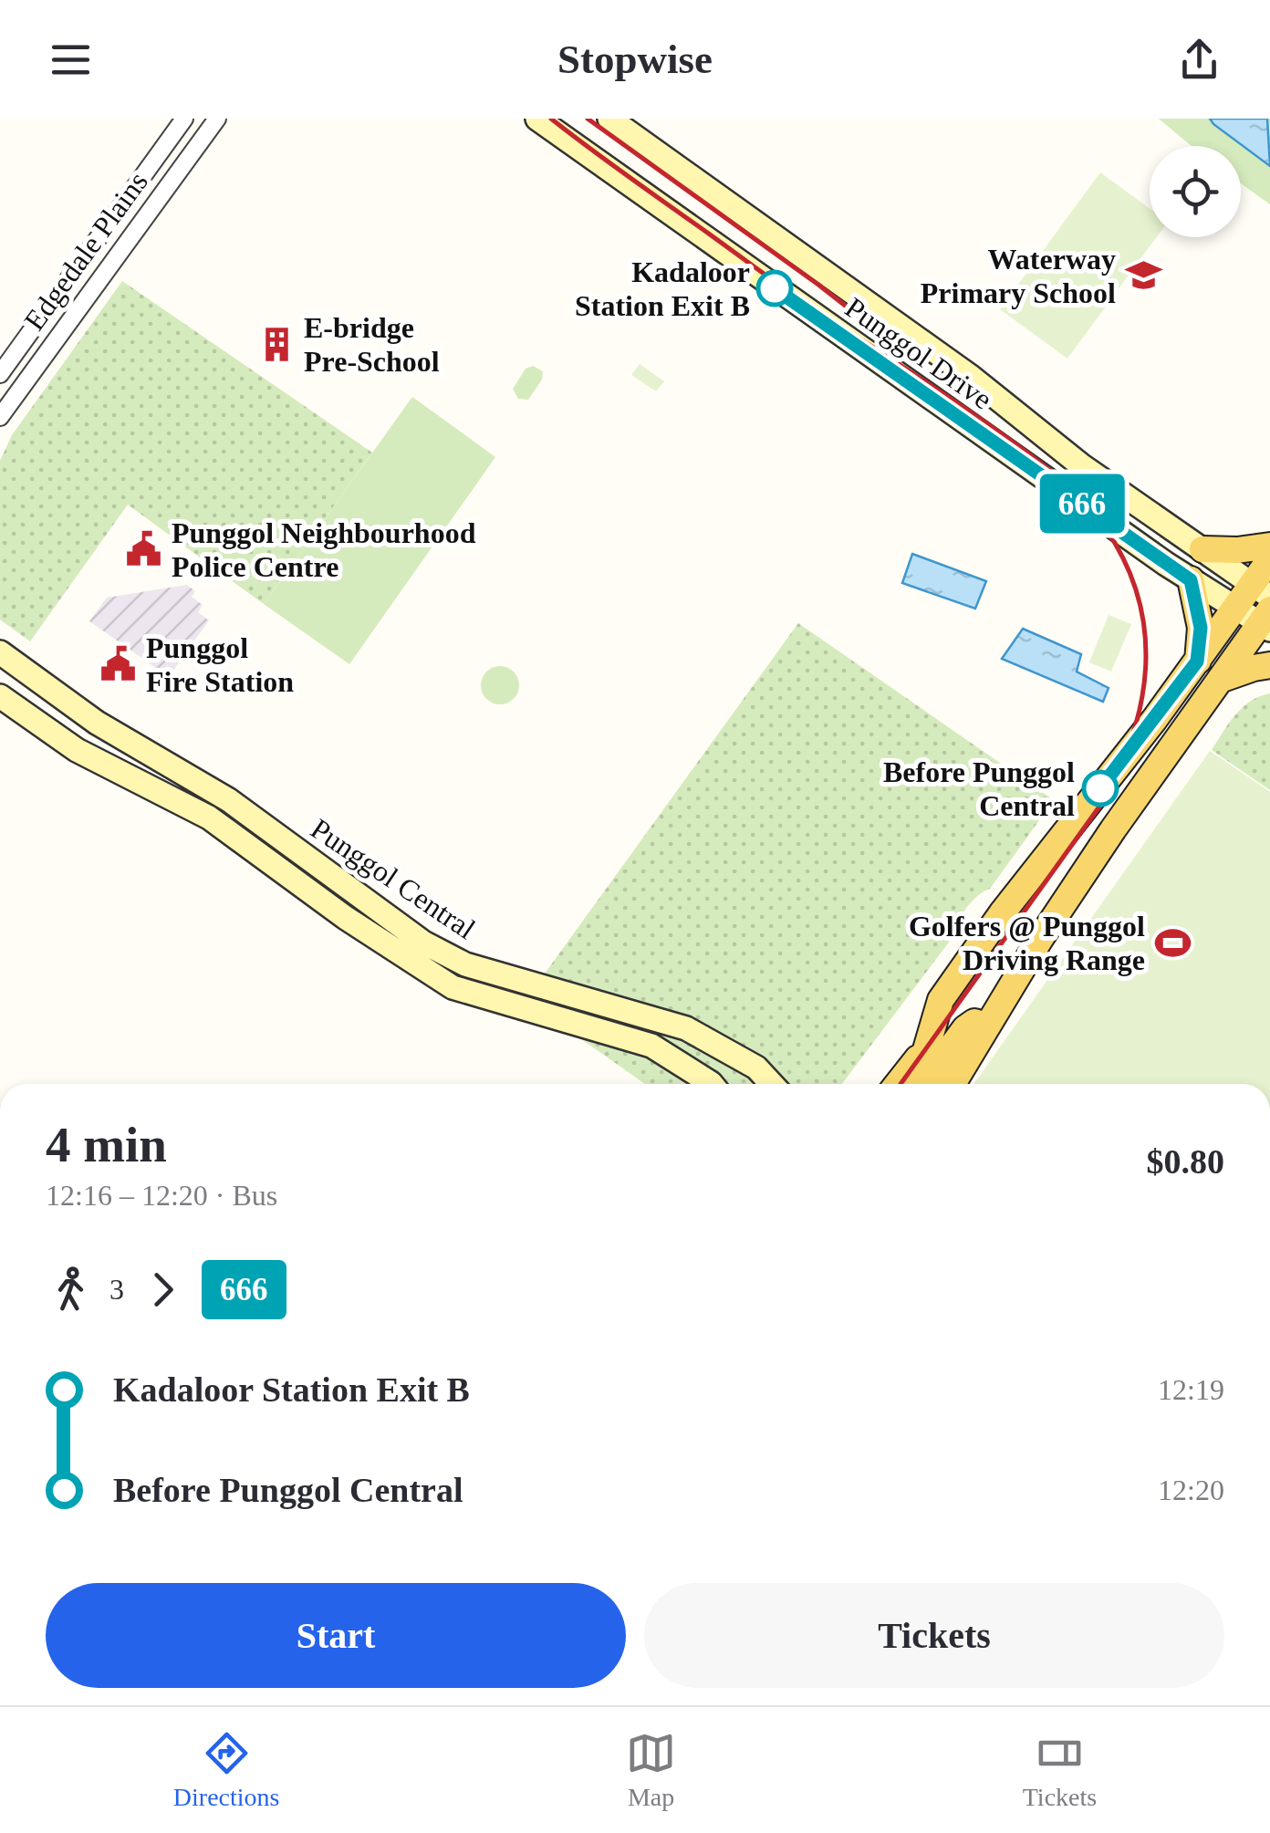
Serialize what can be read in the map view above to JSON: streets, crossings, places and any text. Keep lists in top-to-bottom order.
{
  "streets": {
    "main road": ["Punggol Drive", "Punggol Central"],
    "street": ["Edgedale Plains"]
  },
  "places": {
    "school or university": ["Waterway Primary School"],
    "other": ["Kadaloor Station Exit B", "Before Punggol Central"],
    "building": ["E-bridge Pre-School"],
    "public building": ["Punggol Neighbourhood Police Centre", "Punggol Fire Station"],
    "sports": ["Golfers @ Punggol Driving Range"]
  },
  "lines": ["bus line 666"],
  "page": {
    "header": "Stopwise",
    "on_map": "666",
    "heading": ["4 min", "12:16 – 12:20 · Bus", "$0.80"],
    "legs": ["3", "666"],
    "list": [
      {
        "name": "Kadaloor Station Exit B",
        "value": "12:19"
      },
      {
        "name": "Before Punggol Central",
        "value": "12:20"
      }
    ],
    "buttons": ["Start", "Tickets"],
    "tabs": ["Directions", "Map", "Tickets"]
  }
}
